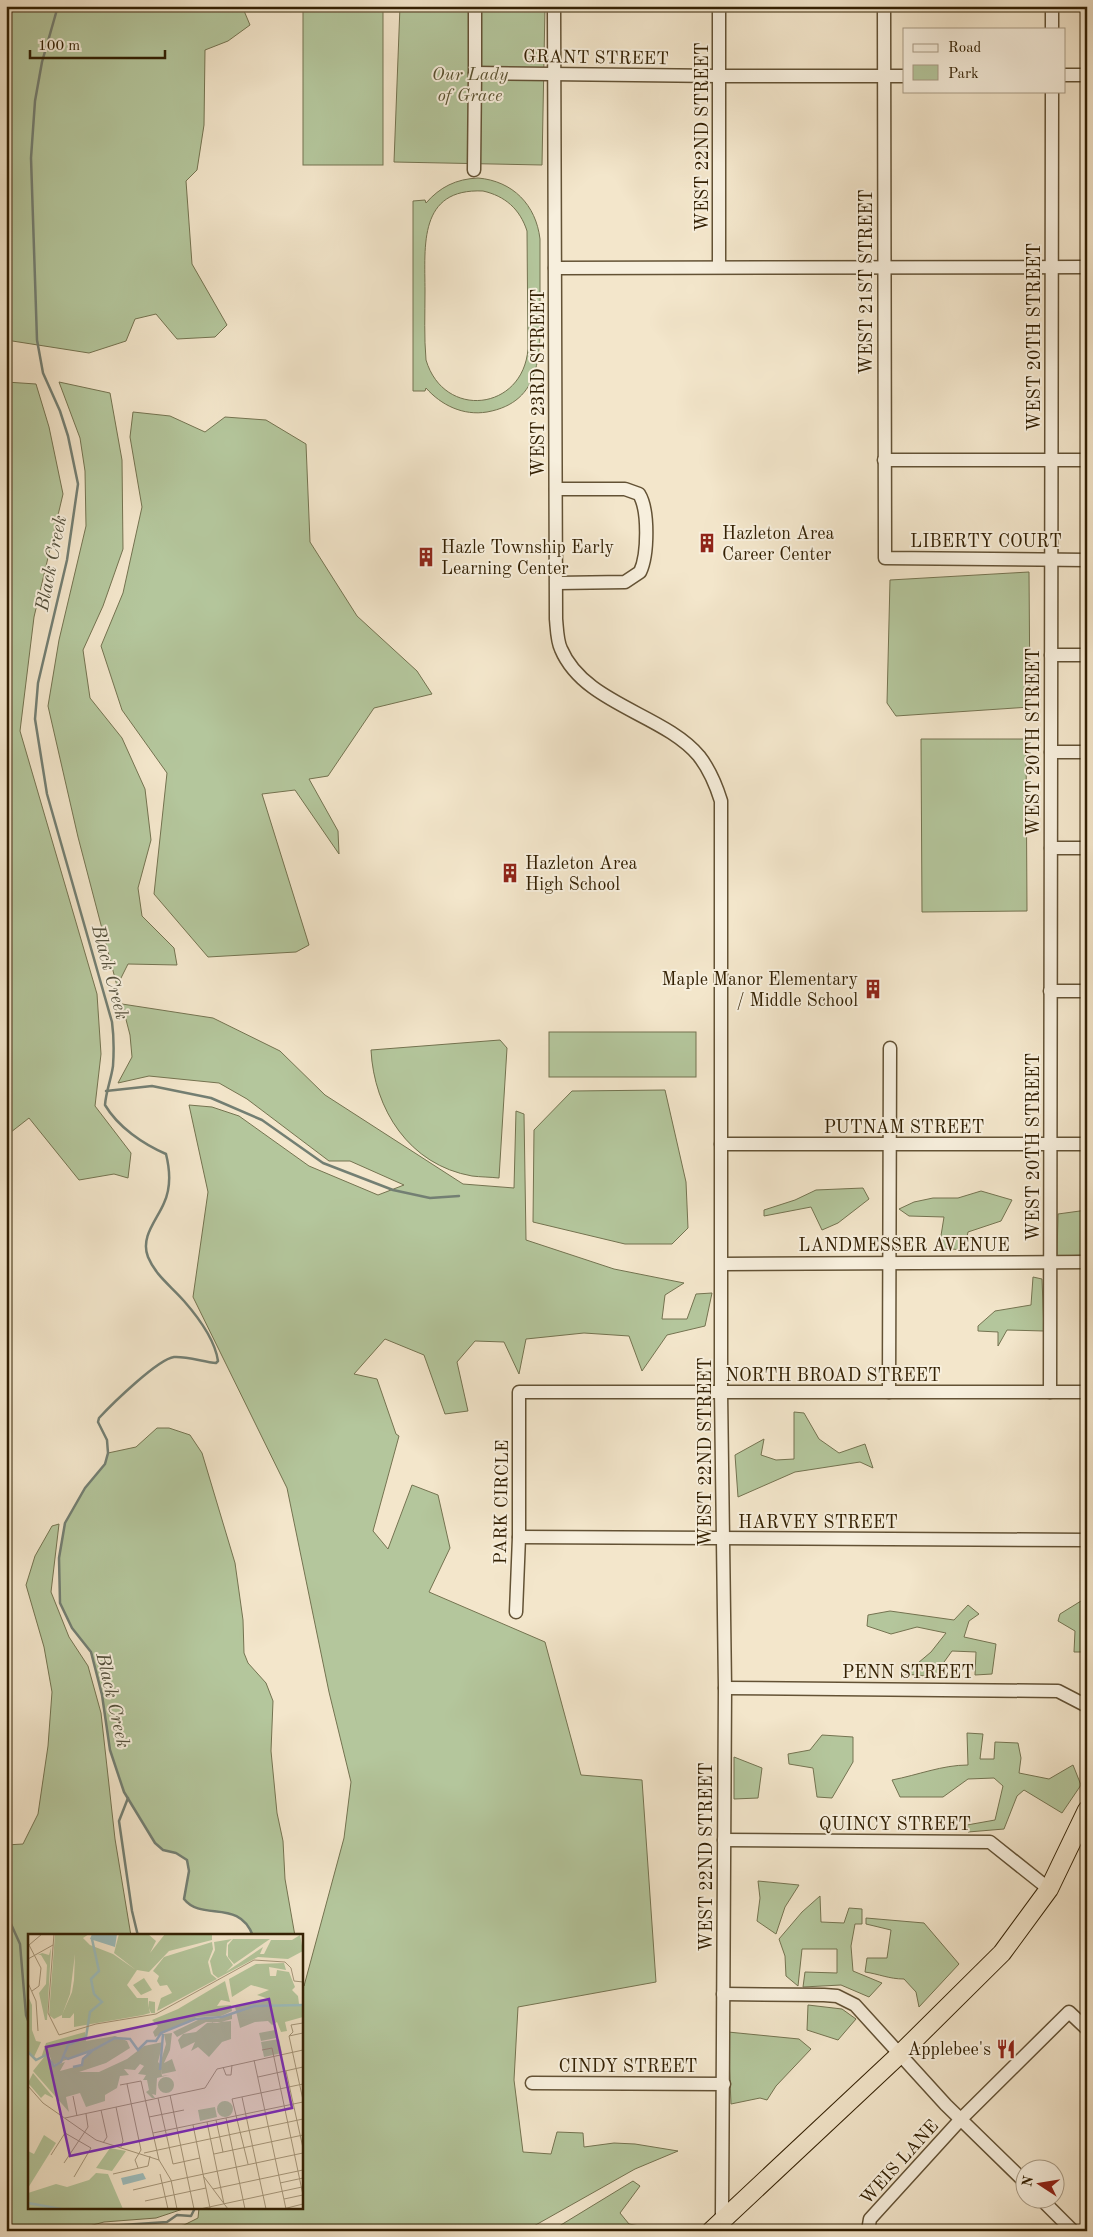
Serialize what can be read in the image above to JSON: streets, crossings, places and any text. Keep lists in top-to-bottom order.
{
  "streets": {
    "street": [
      "GRANT STREET",
      "WEST 22ND STREET",
      "WEST 21ST STREET",
      "WEST 20TH STREET",
      "WEST 23RD STREET",
      "LIBERTY COURT",
      "PUTNAM STREET",
      "LANDMESSER AVENUE",
      "NORTH BROAD STREET",
      "PARK CIRCLE",
      "HARVEY STREET",
      "PENN STREET",
      "QUINCY STREET",
      "CINDY STREET",
      "WEIS LANE"
    ]
  },
  "crossings": [
    ["GRANT STREET", "WEST 22ND STREET"],
    ["GRANT STREET", "WEST 21ST STREET"],
    ["GRANT STREET", "WEST 23RD STREET"],
    ["WEST 22ND STREET", "WEST 23RD STREET"],
    ["WEST 22ND STREET", "PUTNAM STREET"],
    ["WEST 22ND STREET", "LANDMESSER AVENUE"],
    ["WEST 22ND STREET", "NORTH BROAD STREET"],
    ["WEST 22ND STREET", "HARVEY STREET"],
    ["WEST 22ND STREET", "PENN STREET"],
    ["WEST 22ND STREET", "QUINCY STREET"],
    ["WEST 22ND STREET", "CINDY STREET"],
    ["WEST 22ND STREET", "WEIS LANE"],
    ["WEST 21ST STREET", "LIBERTY COURT"],
    ["WEST 20TH STREET", "LIBERTY COURT"],
    ["WEST 20TH STREET", "PUTNAM STREET"],
    ["WEST 20TH STREET", "LANDMESSER AVENUE"],
    ["WEST 20TH STREET", "NORTH BROAD STREET"],
    ["NORTH BROAD STREET", "PARK CIRCLE"],
    ["PARK CIRCLE", "HARVEY STREET"]
  ],
  "water": ["Black Creek"],
  "parks": ["Our Lady of Grace"],
  "places": {
    "building": [
      "Hazleton Area Career Center",
      "Hazle Township Early Learning Center",
      "Hazleton Area High School",
      "Maple Manor Elementary / Middle School"
    ],
    "restaurant": ["Applebee's"]
  },
  "legend": ["Road", "Park"],
  "scale_bar": "100 m",
  "north": "left"
}
